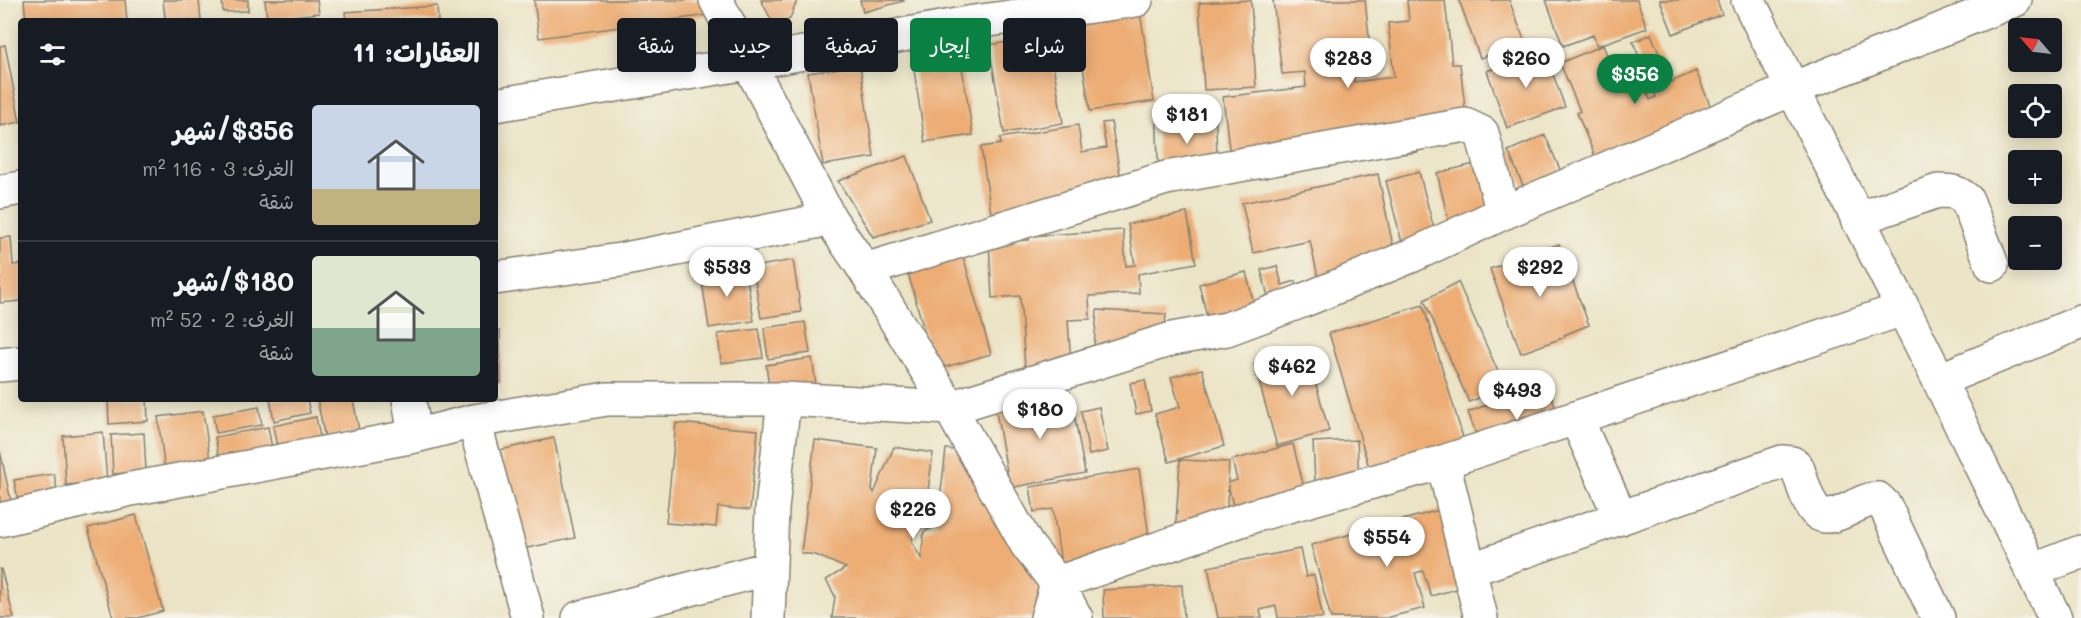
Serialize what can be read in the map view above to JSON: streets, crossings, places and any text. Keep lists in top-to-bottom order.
{
  "north": "top left",
  "page": {
    "map_buttons": ["+", "−"],
    "chip": [
      "شراء",
      "إيجار",
      "تصفية",
      "جديد",
      "شقة"
    ],
    "heading": "العقارات: 11",
    "price": [
      "$283",
      "$260",
      "$356",
      "$181",
      "$533",
      "$292",
      "$462",
      "$493",
      "$180",
      "$226",
      "$554"
    ],
    "list": [
      {
        "name": "$356/شهر",
        "note": "الغرف: 3 · 116 m² · شقة"
      },
      {
        "name": "$180/شهر",
        "note": "الغرف: 2 · 52 m² · شقة"
      }
    ]
  }
}
